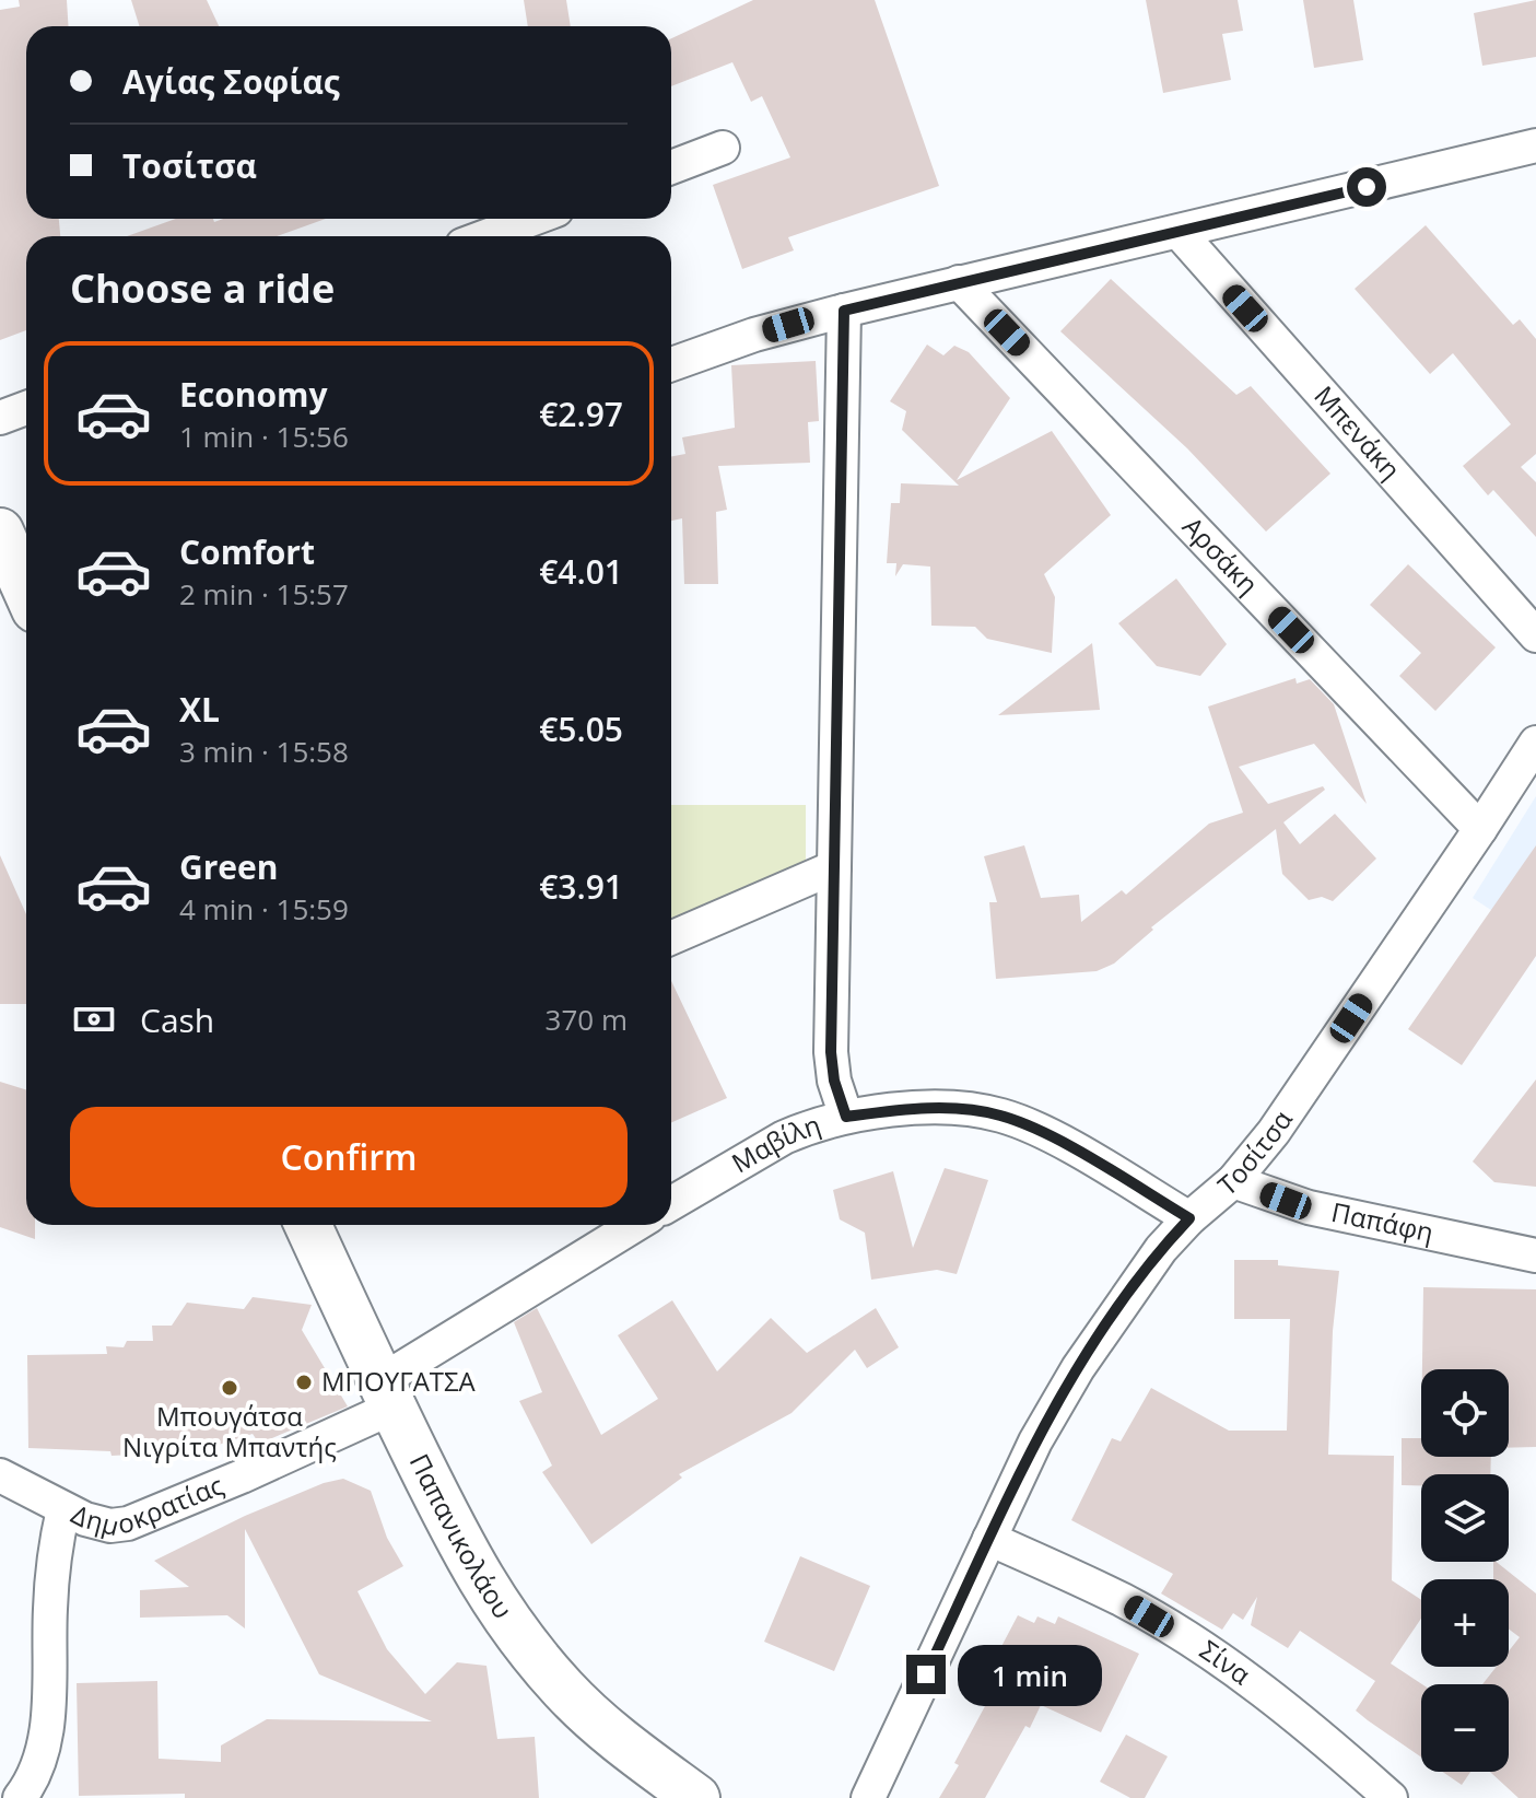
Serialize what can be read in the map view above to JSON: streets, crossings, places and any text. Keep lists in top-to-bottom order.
{
  "streets": {
    "main road": ["Παπανικολάου"],
    "street": [
      "Μπενάκη",
      "Αρσάκη",
      "Μαβίλη",
      "Τοσίτσα",
      "Παπάφη",
      "Δημοκρατίας",
      "Σίνα"
    ]
  },
  "crossings": [
    ["Αρσάκη", "Τοσίτσα"],
    ["Μαβίλη", "Τοσίτσα"],
    ["Τοσίτσα", "Παπάφη"],
    ["Τοσίτσα", "Σίνα"],
    ["Δημοκρατίας", "Παπανικολάου"]
  ],
  "places": ["ΜΠΟΥΓΑΤΣΑ", "Μπουγάτσα Νιγρίτα Μπαντής"],
  "page": {
    "banner": ["Αγίας Σοφίας", "Τοσίτσα"],
    "heading": "Choose a ride",
    "list": [
      {
        "name": "Economy",
        "note": "1 min · 15:56",
        "value": "€2.97"
      },
      {
        "name": "Comfort",
        "note": "2 min · 15:57",
        "value": "€4.01"
      },
      {
        "name": "XL",
        "note": "3 min · 15:58",
        "value": "€5.05"
      },
      {
        "name": "Green",
        "note": "4 min · 15:59",
        "value": "€3.91"
      }
    ],
    "pay": ["Cash", "370 m"],
    "buttons": "Confirm",
    "map_buttons": ["+", "−"],
    "bubble": "1 min"
  }
}
